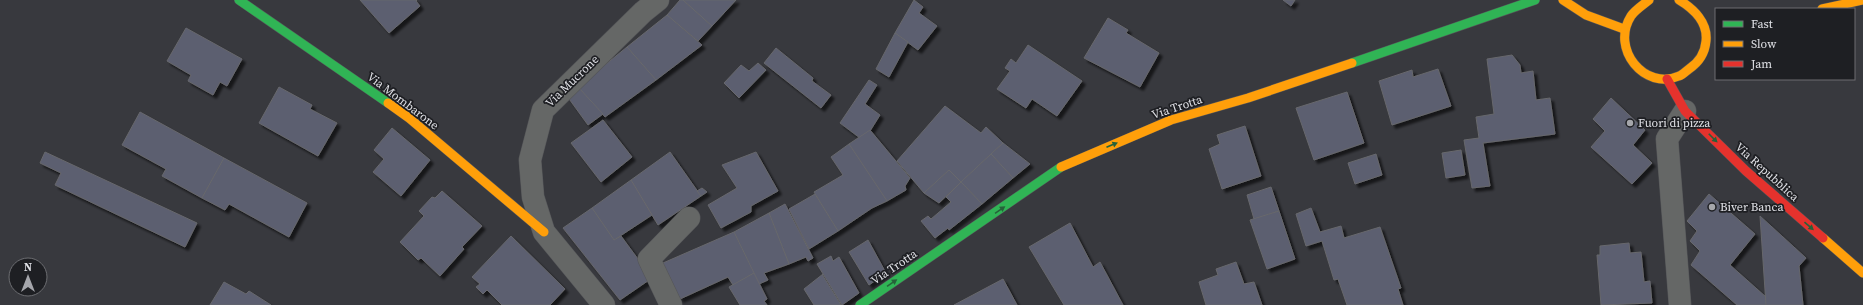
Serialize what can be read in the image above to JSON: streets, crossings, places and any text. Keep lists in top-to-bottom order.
{
  "streets": {
    "street": [
      "Via Mucrone",
      "Via Mombarone",
      "Via Trotta",
      "Via Repubblica"
    ]
  },
  "crossings": [
    ["Via Mucrone", "Via Mombarone"]
  ],
  "one_way": ["Via Trotta", "Via Repubblica"],
  "places": ["Fuori di pizza", "Biver Banca"],
  "legend": ["Fast", "Slow", "Jam"],
  "north": "top"
}
